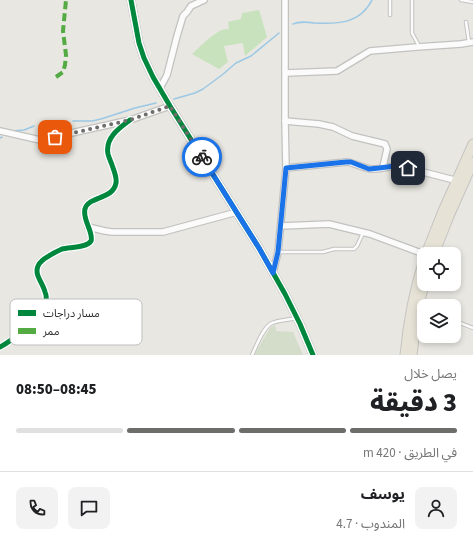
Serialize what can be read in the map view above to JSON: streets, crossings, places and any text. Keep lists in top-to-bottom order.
{
  "legend": ["مسار دراجات", "ممر"],
  "page": {
    "heading": ["3 دقيقة", "يصل خلال", "08:45–08:50"],
    "panel": ["يوسف", "المندوب · 4.7"],
    "bar": "في الطريق · 420 m"
  }
}
